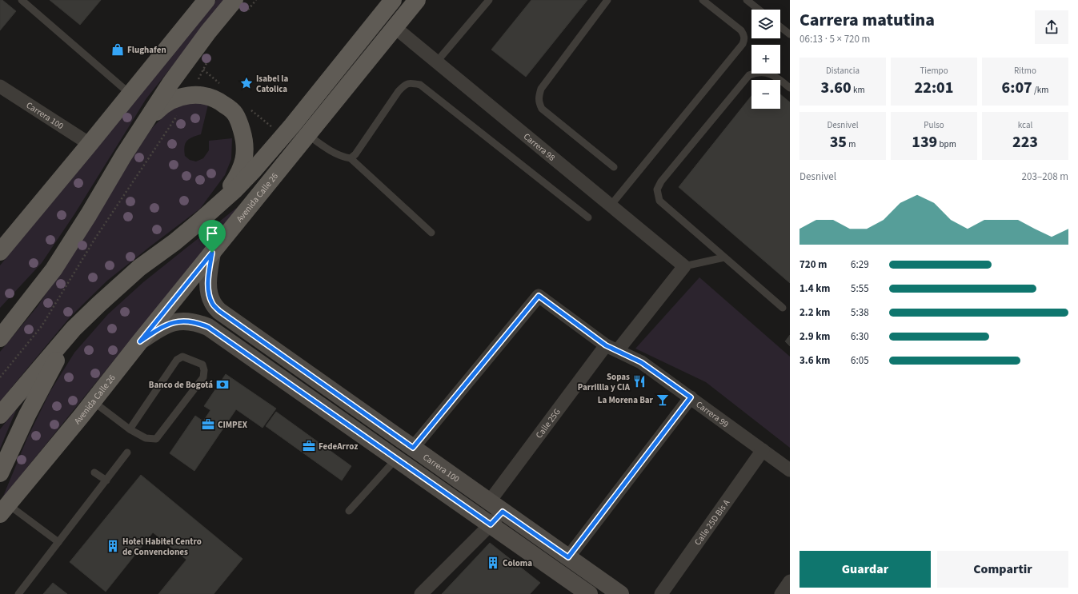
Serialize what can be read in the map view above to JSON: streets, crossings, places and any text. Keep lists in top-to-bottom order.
{
  "streets": {
    "main road": ["Carrera 100", "Avenida Calle 26"],
    "street": [
      "Carrera 98",
      "Carrera 99",
      "Calle 25G",
      "Calle 25D Bis A"
    ]
  },
  "crossings": [
    ["Carrera 100", "Avenida Calle 26"],
    ["Carrera 100", "Carrera 99"],
    ["Carrera 100", "Calle 25G"],
    ["Carrera 98", "Avenida Calle 26"],
    ["Carrera 98", "Calle 25G"],
    ["Carrera 99", "Calle 25G"],
    ["Carrera 99", "Calle 25D Bis A"]
  ],
  "places": {
    "shop": ["Flughafen"],
    "place": ["Isabel la Catolica"],
    "restaurant": ["Sopas Parrillla y CIA"],
    "bank": ["Banco de Bogotá"],
    "bar": ["La Morena Bar"],
    "office": ["CIMPEX", "FedeArroz"],
    "building": ["Hotel Habitel Centro de Convenciones", "Coloma"]
  },
  "page": {
    "heading": ["Carrera matutina", "06:13 · 5 × 720 m"],
    "map_buttons": ["+", "−"],
    "stats": [
      ["Distancia", "3.60 km"],
      ["Tiempo", "22:01"],
      ["Ritmo", "6:07 /km"],
      ["Desnivel", "35 m"],
      ["Pulso", "139 bpm"],
      ["kcal", "223"]
    ],
    "chart": ["Desnivel", "203–208 m"],
    "list": [
      {
        "name": "720 m",
        "note": "6:29"
      },
      {
        "name": "1.4 km",
        "note": "5:55"
      },
      {
        "name": "2.2 km",
        "note": "5:38"
      },
      {
        "name": "2.9 km",
        "note": "6:30"
      },
      {
        "name": "3.6 km",
        "note": "6:05"
      }
    ],
    "buttons": ["Guardar", "Compartir"]
  }
}
